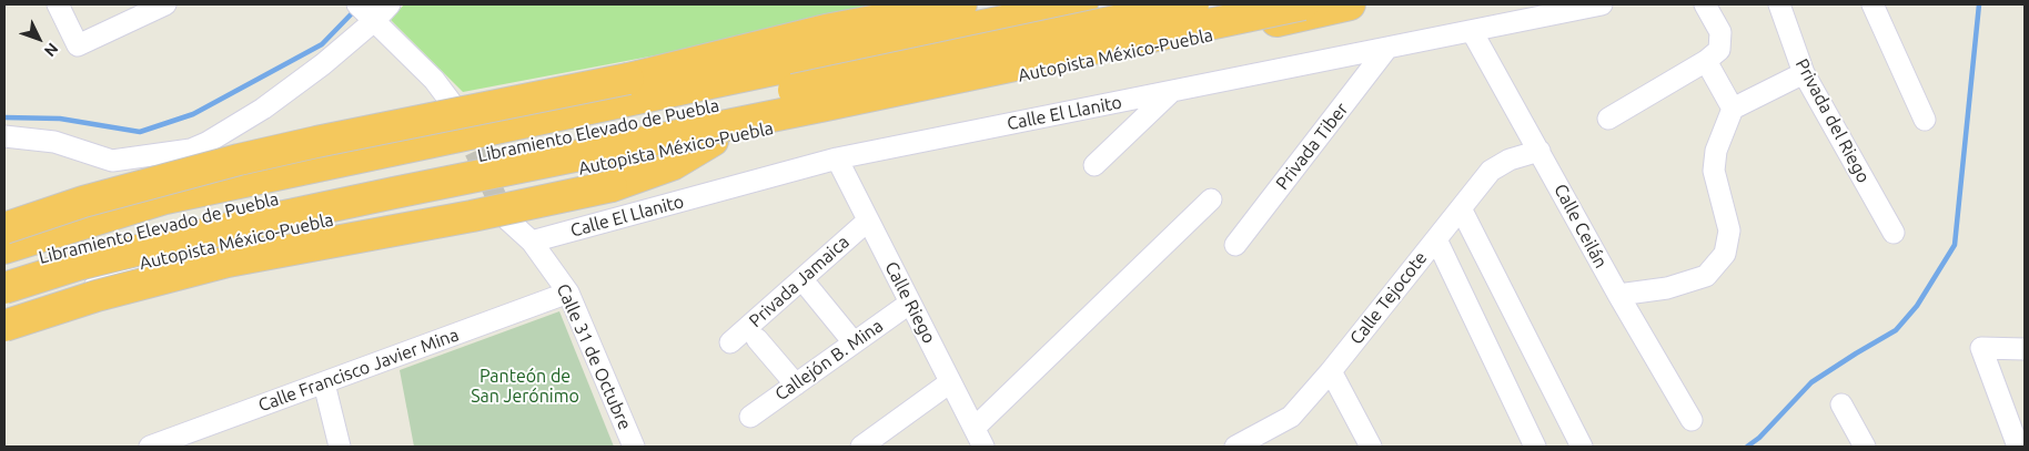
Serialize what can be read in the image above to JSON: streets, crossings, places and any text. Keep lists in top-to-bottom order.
{
  "streets": {
    "highway": ["Autopista México-Puebla", "Libramiento Elevado de Puebla"],
    "street": [
      "Calle El Llanito",
      "Privada del Riego",
      "Privada Tiber",
      "Calle Ceilán",
      "Privada Jamaica",
      "Calle Tejocote",
      "Calle Riego",
      "Calle 31 de Octubre",
      "Callejón B. Mina",
      "Calle Francisco Javier Mina"
    ]
  },
  "crossings": [
    ["Calle El Llanito", "Privada Tiber"],
    ["Calle El Llanito", "Calle Ceilán"],
    ["Calle El Llanito", "Calle Riego"],
    ["Calle El Llanito", "Calle 31 de Octubre"],
    ["Calle Ceilán", "Calle Tejocote"],
    ["Privada Jamaica", "Calle Riego"],
    ["Calle Riego", "Callejón B. Mina"],
    ["Calle 31 de Octubre", "Calle Francisco Javier Mina"]
  ],
  "parks": ["Panteón de San Jerónimo"],
  "north": "bottom right"
}
